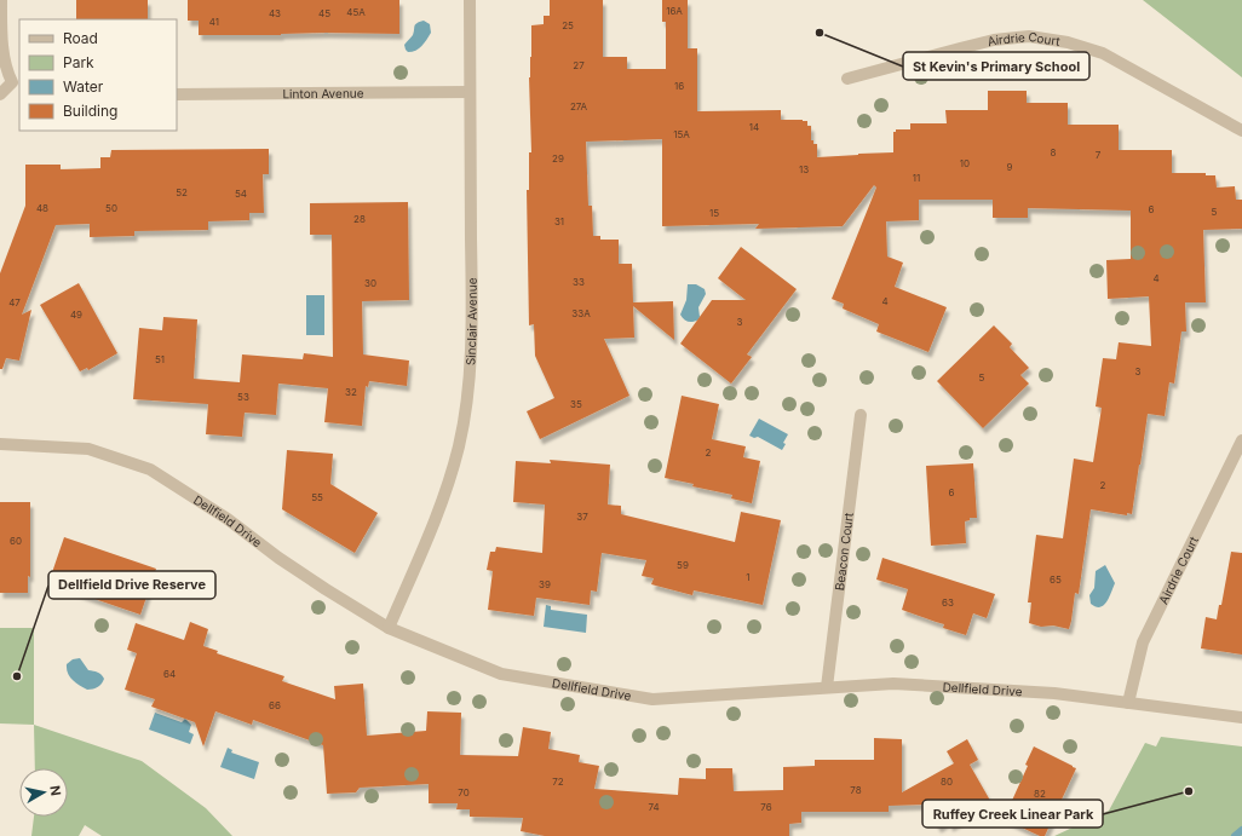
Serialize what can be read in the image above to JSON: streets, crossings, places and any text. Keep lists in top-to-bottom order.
{
  "streets": {
    "street": [
      "Airdrie Court",
      "Linton Avenue",
      "Sinclair Avenue",
      "Dellfield Drive",
      "Beacon Court"
    ]
  },
  "crossings": [
    ["Airdrie Court", "Dellfield Drive"],
    ["Linton Avenue", "Sinclair Avenue"],
    ["Sinclair Avenue", "Dellfield Drive"],
    ["Dellfield Drive", "Beacon Court"]
  ],
  "places": ["St Kevin's Primary School", "Dellfield Drive Reserve", "Ruffey Creek Linear Park"],
  "house_numbers": [
    "16A",
    "45A",
    "43",
    "45",
    "41",
    "25",
    "27",
    "16",
    "27A",
    "14",
    "15A",
    "8",
    "7",
    "29",
    "10",
    "9",
    "13",
    "11",
    "52",
    "54",
    "48",
    "50",
    "6",
    "5",
    "15",
    "28",
    "31",
    "4",
    "33",
    "30",
    "4",
    "47",
    "33A",
    "49",
    "3",
    "51",
    "3",
    "5",
    "32",
    "53",
    "35",
    "2",
    "2",
    "6",
    "55",
    "37",
    "60",
    "59",
    "1",
    "65",
    "39",
    "63",
    "64",
    "66",
    "72",
    "80",
    "78",
    "70",
    "82",
    "74",
    "76"
  ],
  "legend": [
    "Road",
    "Park",
    "Water",
    "Building"
  ],
  "north": "right"
}
